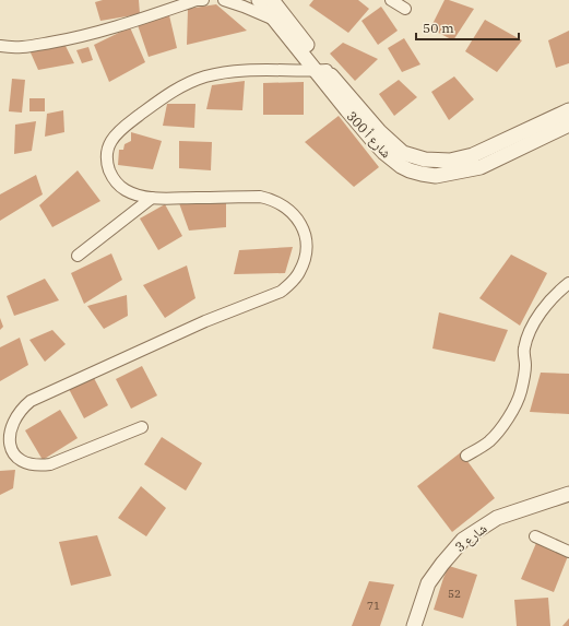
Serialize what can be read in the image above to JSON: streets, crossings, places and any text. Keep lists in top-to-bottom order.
{
  "streets": {
    "street": ["شارع أ 300", "شارع 3"]
  },
  "house_numbers": ["52", "71"],
  "scale_bar": "50 m"
}
